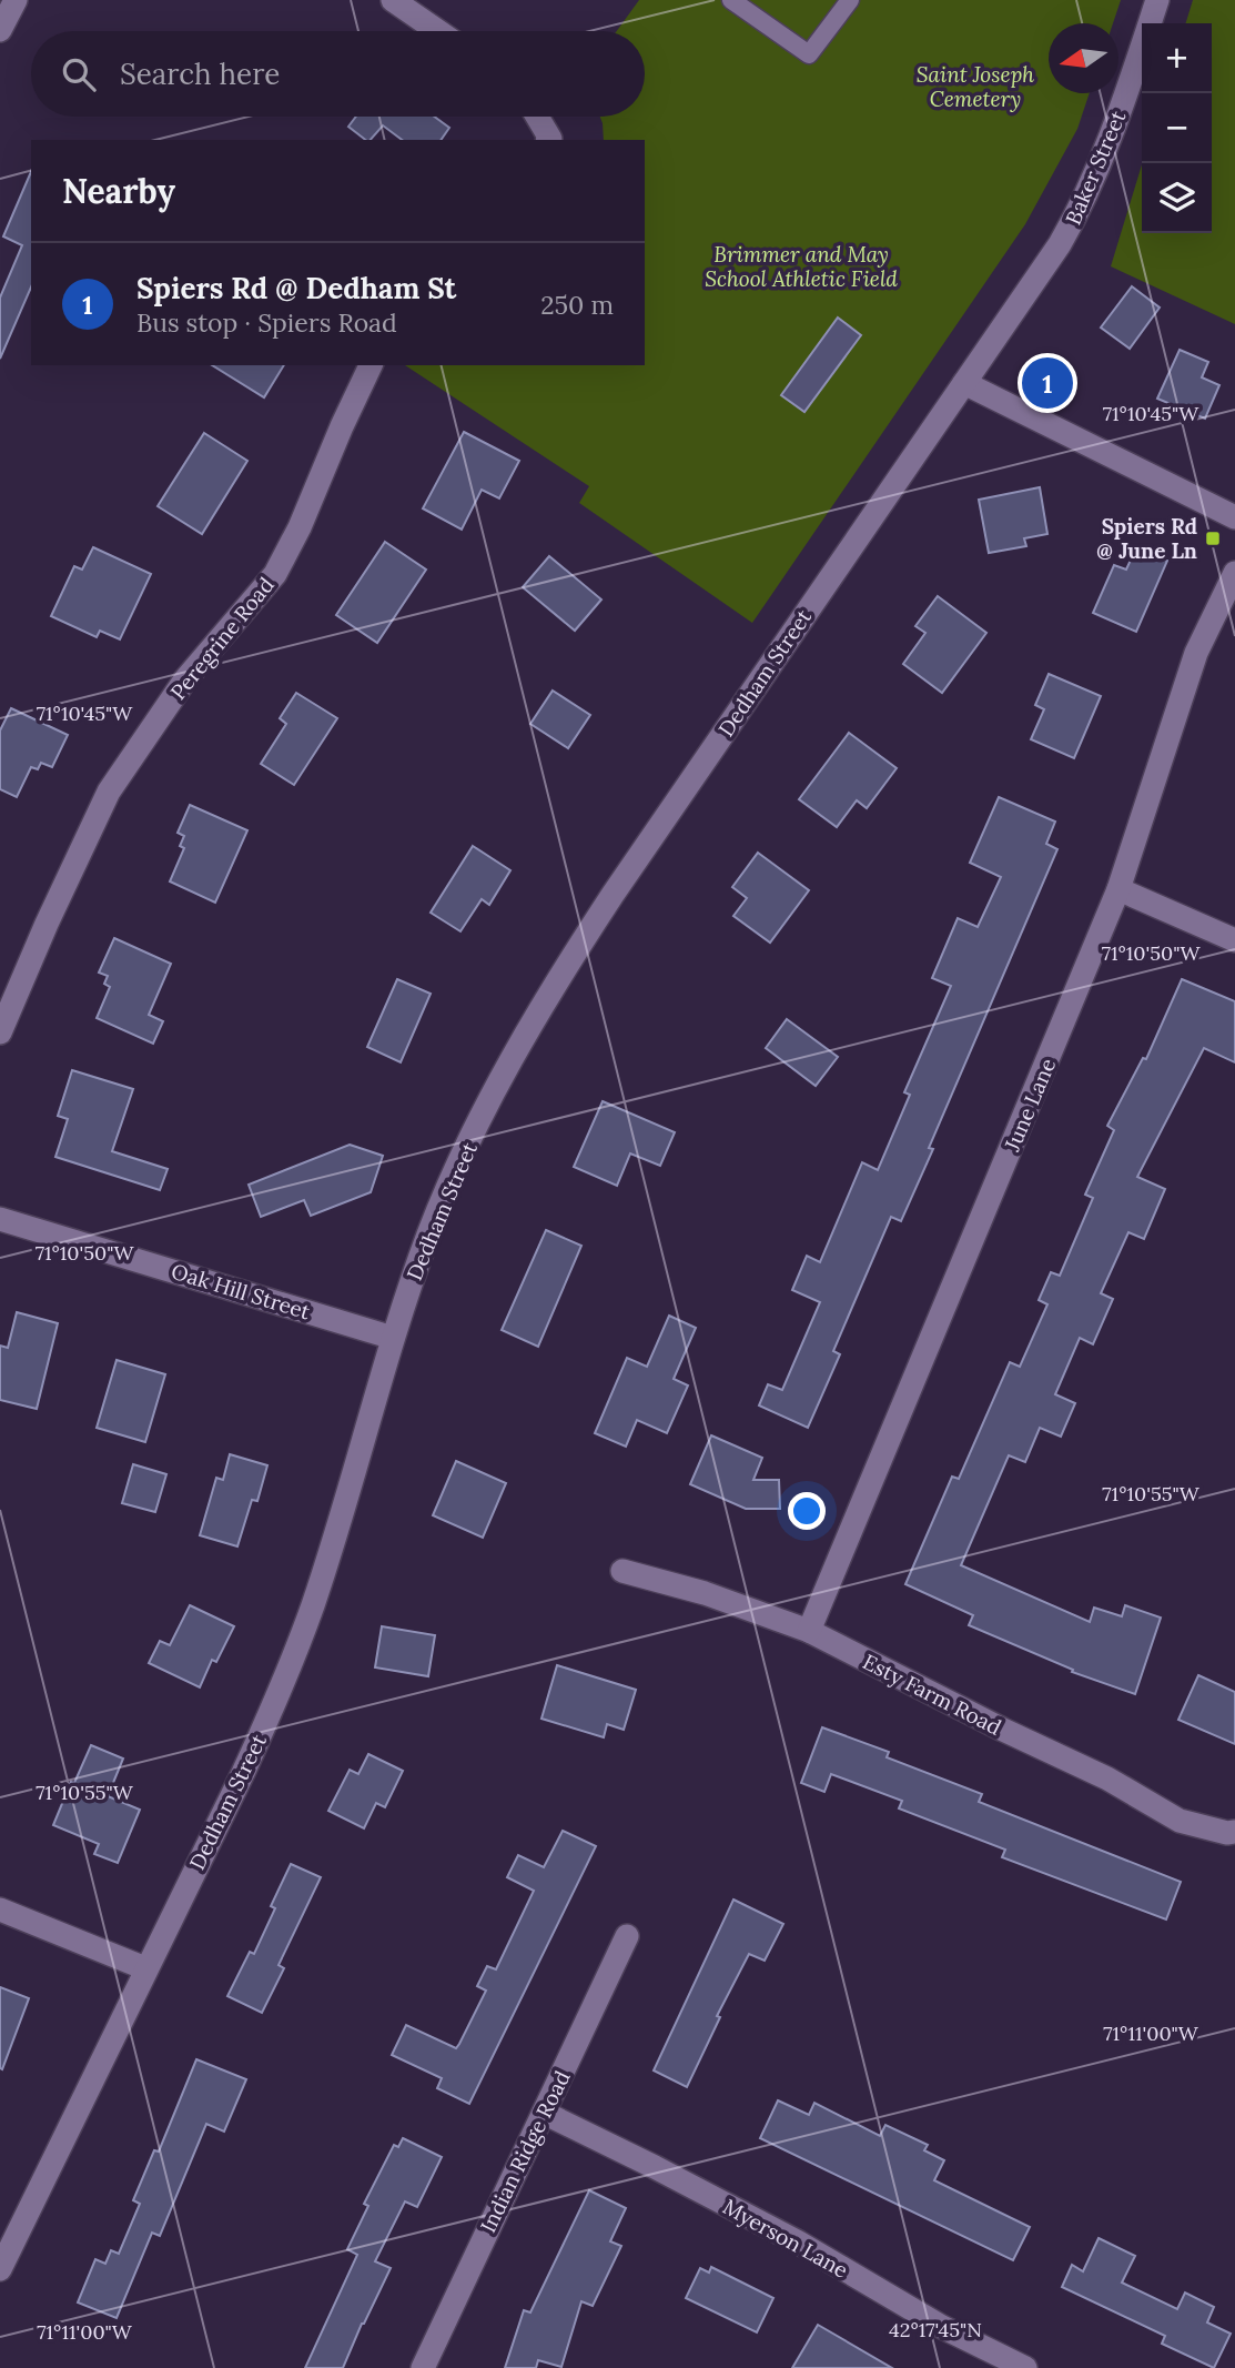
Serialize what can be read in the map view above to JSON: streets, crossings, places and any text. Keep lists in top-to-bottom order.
{
  "streets": {
    "street": [
      "Baker Street",
      "Peregrine Road",
      "Dedham Street",
      "June Lane",
      "Oak Hill Street",
      "Esty Farm Road",
      "Indian Ridge Road",
      "Myerson Lane"
    ]
  },
  "crossings": [
    ["Baker Street", "Dedham Street"],
    ["Dedham Street", "Oak Hill Street"],
    ["June Lane", "Esty Farm Road"],
    ["Indian Ridge Road", "Myerson Lane"]
  ],
  "parks": ["Saint Joseph Cemetery", "Brimmer and May School Athletic Field"],
  "places": {
    "transit": ["Spiers Rd @ June Ln"]
  },
  "north": "left",
  "page": {
    "map_buttons": ["+", "−"],
    "search": "Search here",
    "heading": "Nearby",
    "list": [
      {
        "mark": "1",
        "name": "Spiers Rd @ Dedham St",
        "note": "Bus stop · Spiers Road",
        "value": "250 m"
      }
    ],
    "pins": "1"
  },
  "coordinates": [
    "71°10'45\"W",
    "71°10'50\"W",
    "71°10'55\"W",
    "71°11'00\"W",
    "42°17'45\"N"
  ]
}
